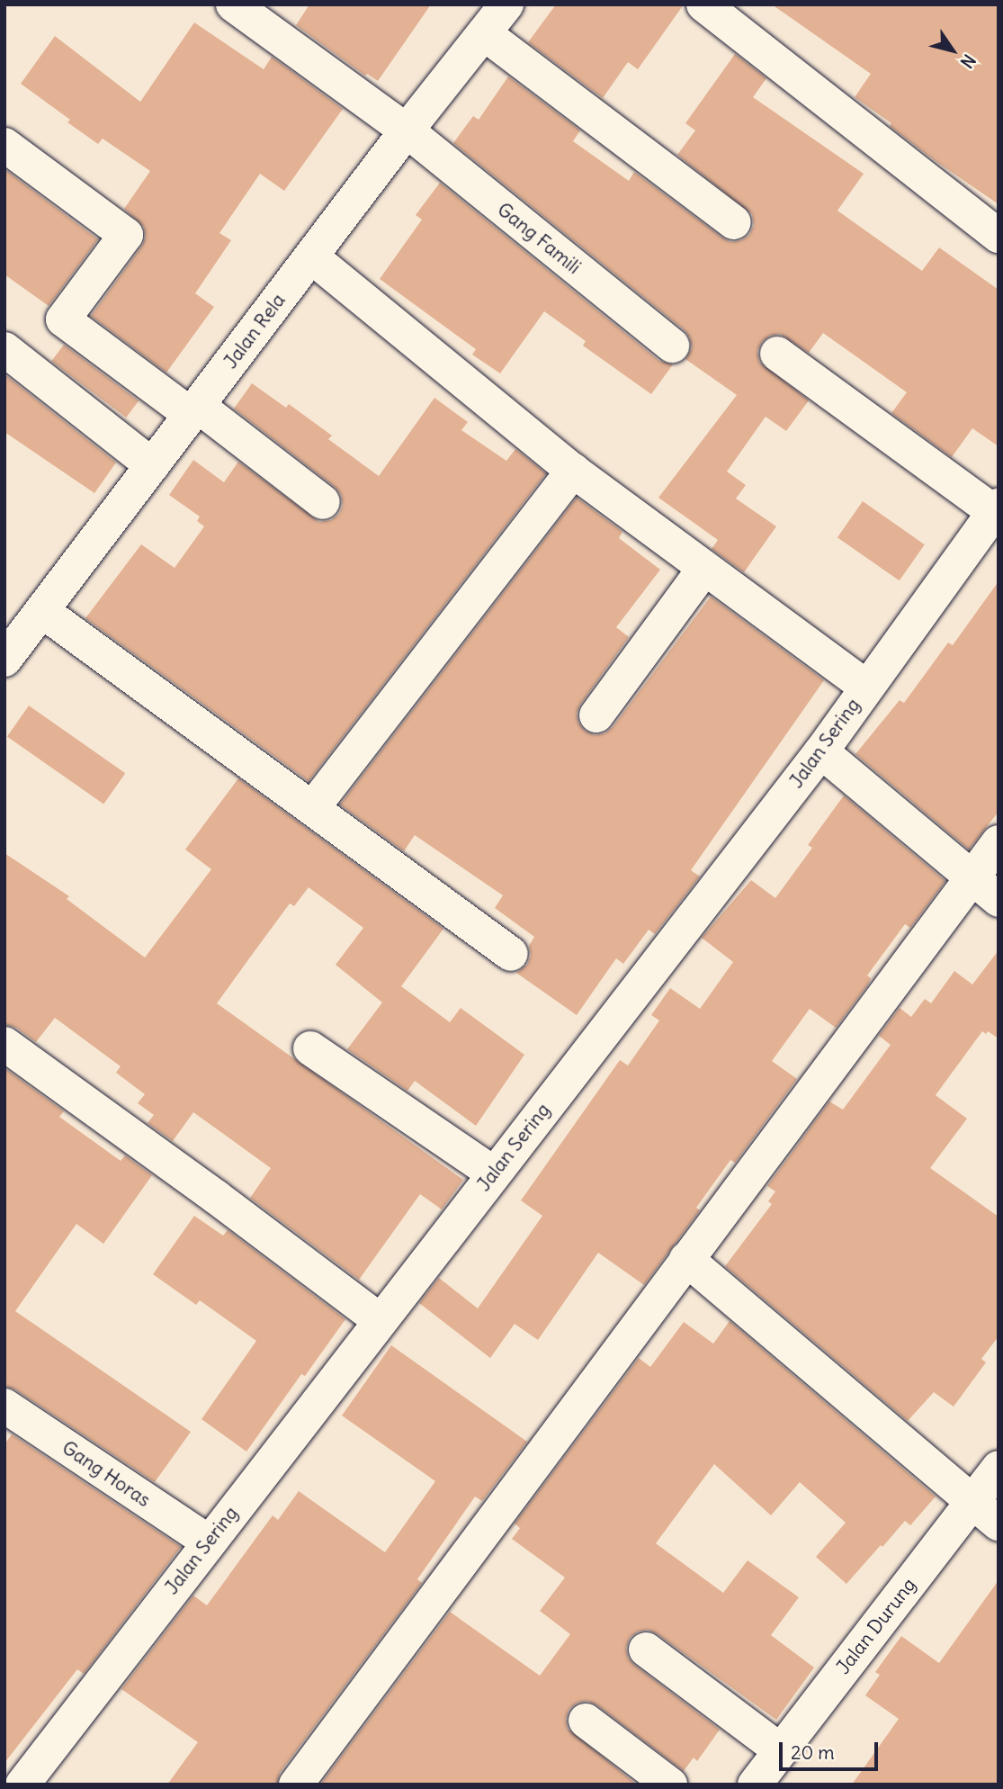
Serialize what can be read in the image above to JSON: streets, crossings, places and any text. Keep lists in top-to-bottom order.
{
  "streets": {
    "street": [
      "Gang Famili",
      "Jalan Rela",
      "Jalan Sering",
      "Gang Horas",
      "Jalan Durung"
    ]
  },
  "crossings": [
    ["Gang Famili", "Jalan Rela"],
    ["Jalan Sering", "Gang Horas"]
  ],
  "scale_bar": "20 m",
  "north": "bottom right"
}
